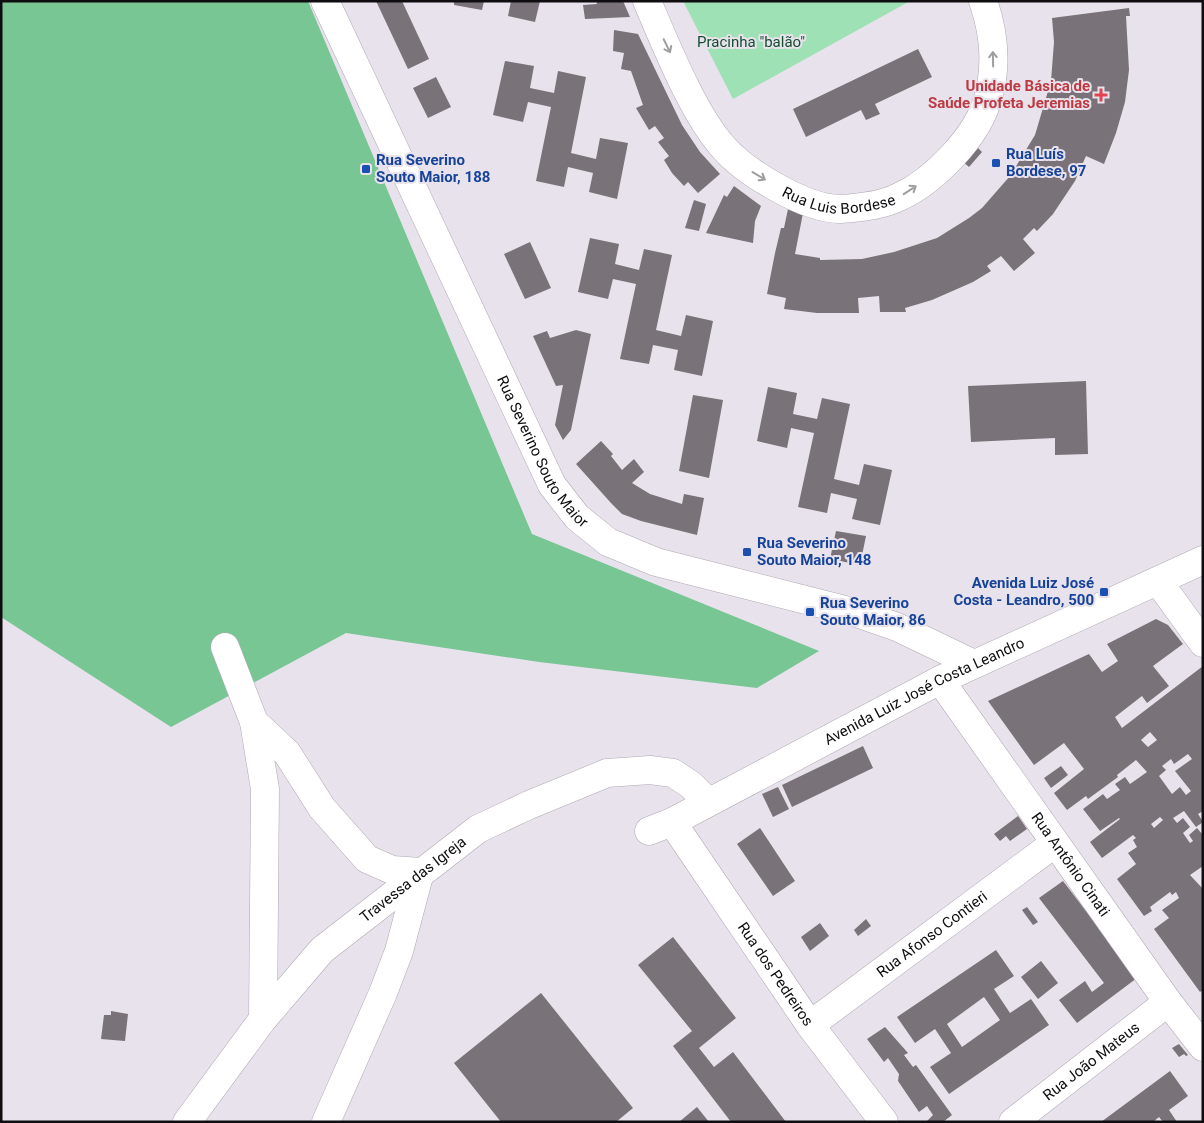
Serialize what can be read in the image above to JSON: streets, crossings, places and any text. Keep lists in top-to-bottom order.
{
  "streets": {
    "street": [
      "Rua Luis Bordese",
      "Rua Severino Souto Maior",
      "Avenida Luiz José Costa Leandro",
      "Rua Antônio Cinati",
      "Travessa das Igreja",
      "Rua Afonso Contieri",
      "Rua dos Pedreiros",
      "Rua João Mateus"
    ]
  },
  "crossings": [
    ["Rua Severino Souto Maior", "Avenida Luiz José Costa Leandro"],
    ["Avenida Luiz José Costa Leandro", "Rua Antônio Cinati"],
    ["Avenida Luiz José Costa Leandro", "Travessa das Igreja"],
    ["Avenida Luiz José Costa Leandro", "Rua dos Pedreiros"],
    ["Rua Antônio Cinati", "Rua Afonso Contieri"],
    ["Rua Antônio Cinati", "Rua João Mateus"],
    ["Rua Afonso Contieri", "Rua dos Pedreiros"]
  ],
  "parks": ["Pracinha \"balão\""],
  "places": {
    "health": ["Unidade Básica de Saúde Profeta Jeremias"],
    "transit": [
      "Rua Luís Bordese, 97",
      "Rua Severino Souto Maior, 188",
      "Rua Severino Souto Maior, 148",
      "Avenida Luiz José Costa - Leandro, 500",
      "Rua Severino Souto Maior, 86"
    ]
  }
}
